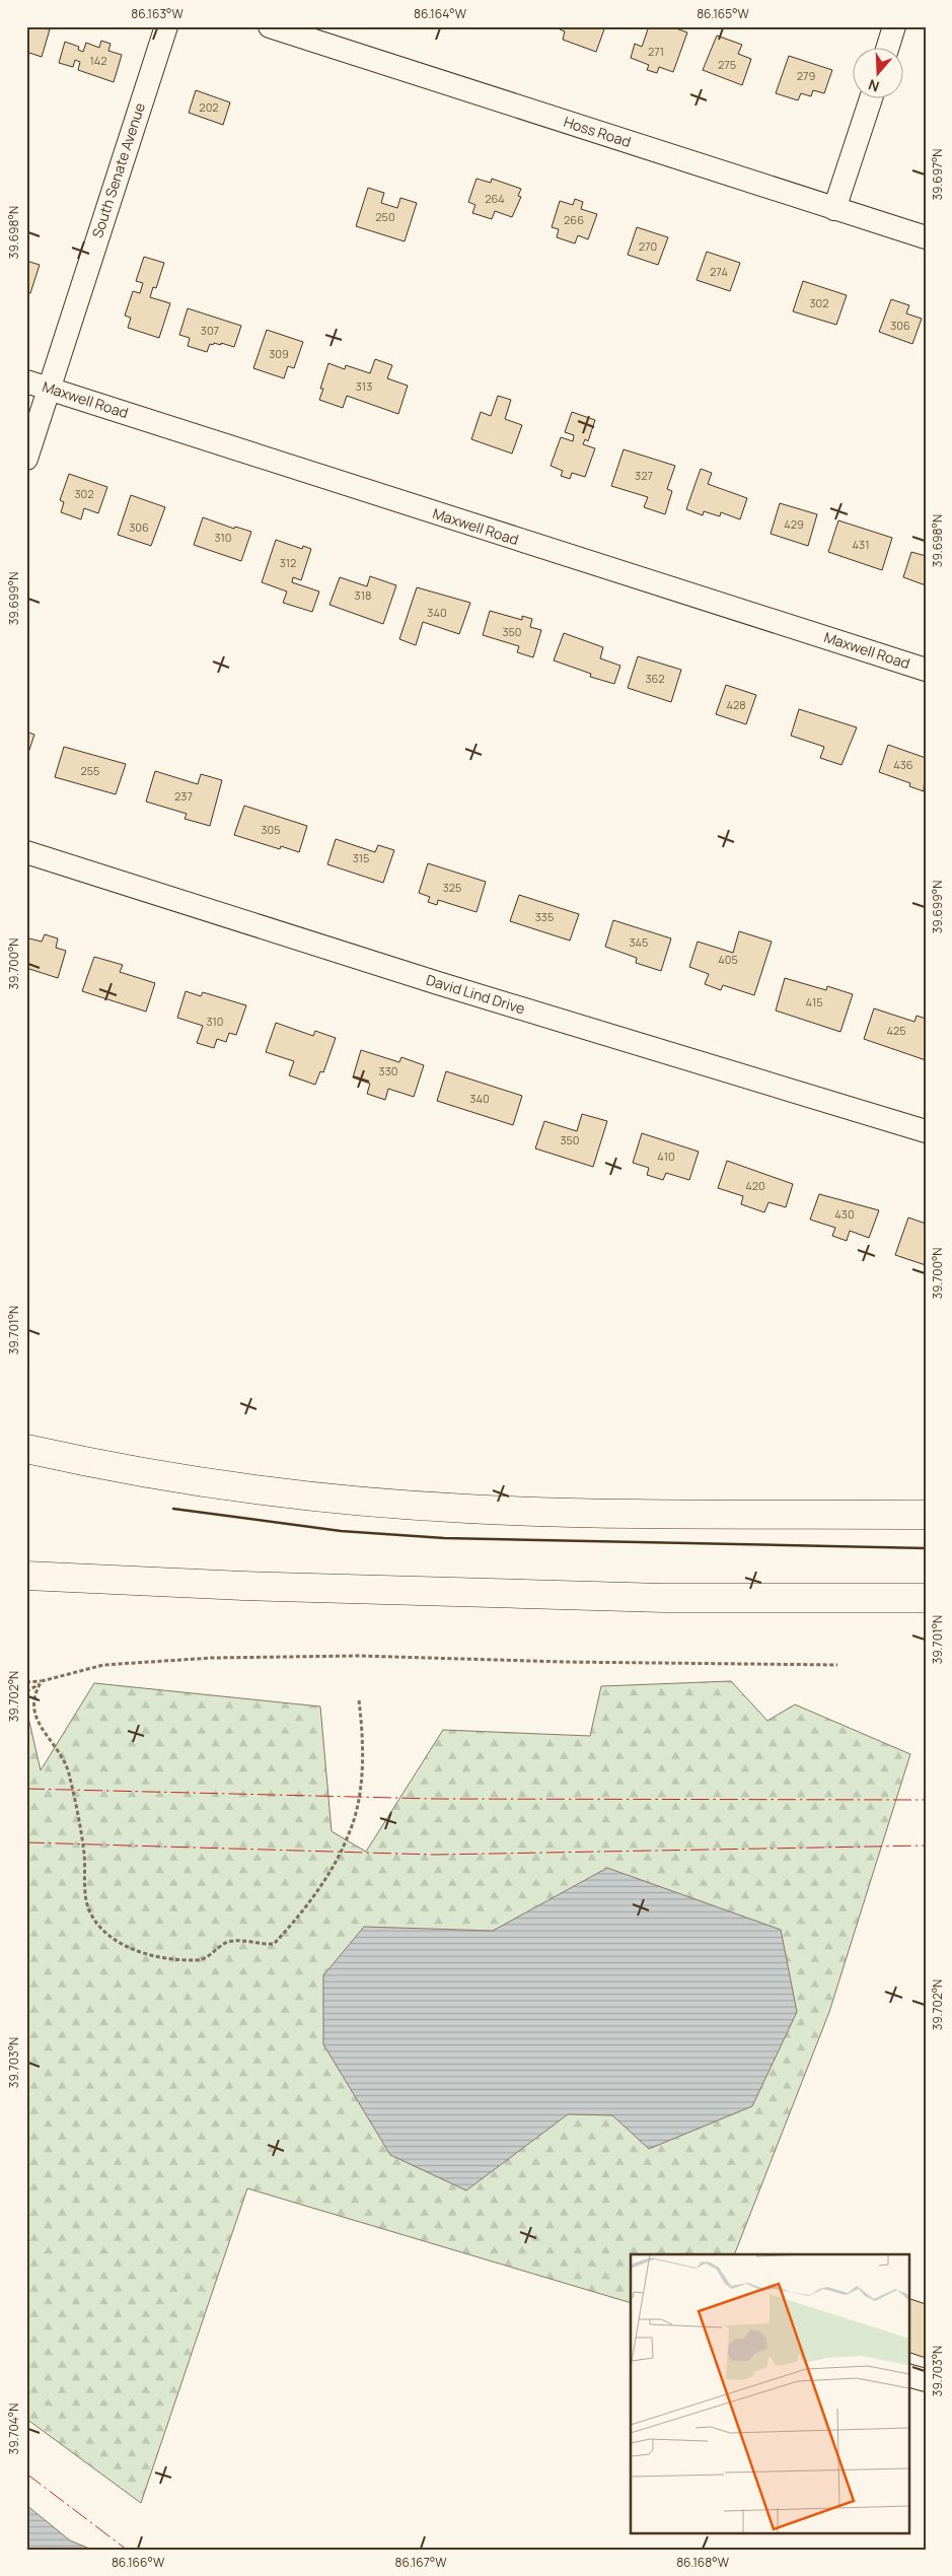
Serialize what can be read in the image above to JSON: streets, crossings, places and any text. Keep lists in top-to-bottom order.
{
  "streets": {
    "street": [
      "Hoss Road",
      "South Senate Avenue",
      "Maxwell Road",
      "David Lind Drive"
    ]
  },
  "crossings": [
    ["South Senate Avenue", "Maxwell Road"]
  ],
  "house_numbers": [
    "271",
    "142",
    "275",
    "279",
    "202",
    "264",
    "250",
    "266",
    "270",
    "274",
    "302",
    "306",
    "307",
    "309",
    "313",
    "327",
    "302",
    "429",
    "306",
    "310",
    "431",
    "312",
    "318",
    "340",
    "350",
    "362",
    "428",
    "436",
    "255",
    "237",
    "305",
    "315",
    "325",
    "335",
    "345",
    "405",
    "415",
    "310",
    "425",
    "330",
    "340",
    "350",
    "410",
    "420",
    "430"
  ],
  "north": "bottom",
  "coordinates": [
    "86.163°W",
    "86.164°W",
    "86.165°W",
    "39.697°N",
    "39.698°N",
    "39.699°N",
    "39.700°N",
    "39.701°N",
    "39.702°N",
    "39.703°N",
    "39.704°N",
    "86.166°W",
    "86.167°W",
    "86.168°W"
  ]
}
